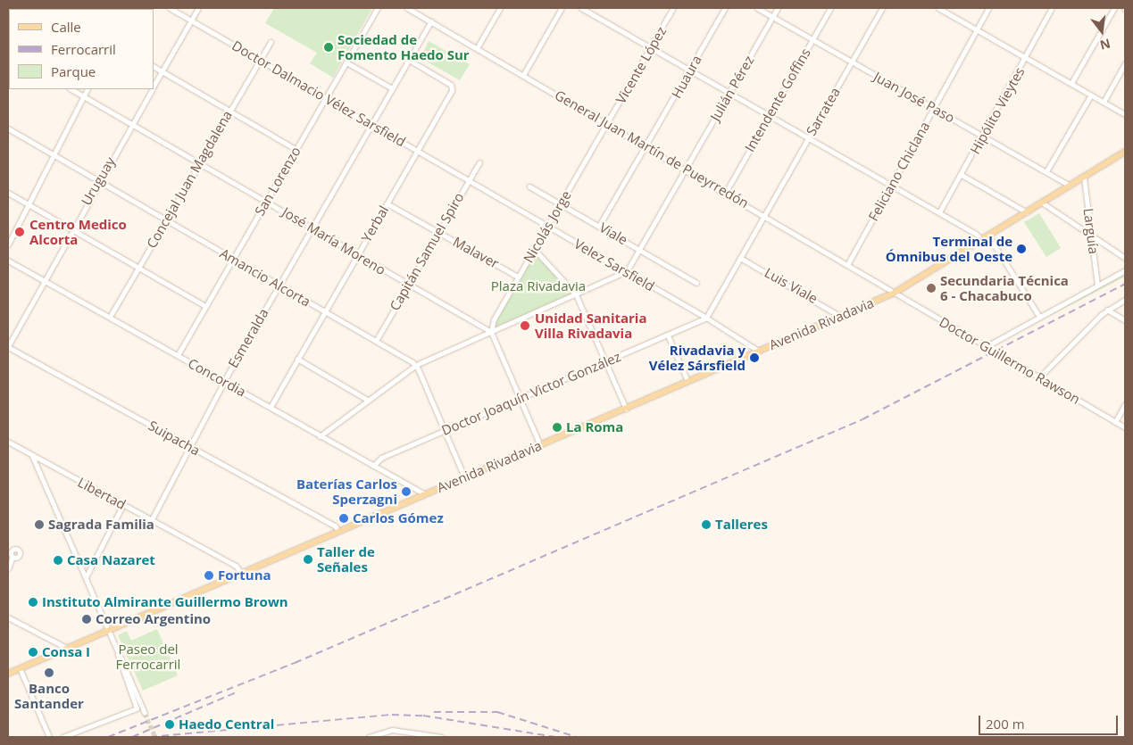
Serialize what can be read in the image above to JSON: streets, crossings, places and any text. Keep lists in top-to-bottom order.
{
  "streets": {
    "main road": ["Avenida Rivadavia"],
    "street": [
      "Vicente López",
      "Huaura",
      "Julián Pérez",
      "Doctor Dalmacio Vélez Sarsfield",
      "Juan José Paso",
      "Intendente Goffins",
      "Hipólito Vieytes",
      "Sarratea",
      "General Juan Martín de Pueyrredón",
      "Feliciano Chiclana",
      "Concejal Juan Magdalena",
      "Uruguay",
      "San Lorenzo",
      "Yerbal",
      "Nicolás Jorge",
      "Larguía",
      "Viale",
      "José María Moreno",
      "Capitán Samuel Spiro",
      "Malaver",
      "Velez Sarsfield",
      "Amancio Alcorta",
      "Luis Viale",
      "Esmeralda",
      "Doctor Guillermo Rawson",
      "Concordia",
      "Doctor Joaquín Victor González",
      "Suipacha",
      "Libertad"
    ]
  },
  "crossings": [
    ["Vicente López", "General Juan Martín de Pueyrredón"],
    ["Vicente López", "Nicolás Jorge"],
    ["Huaura", "General Juan Martín de Pueyrredón"],
    ["Huaura", "Viale"],
    ["Julián Pérez", "Juan José Paso"],
    ["Julián Pérez", "General Juan Martín de Pueyrredón"],
    ["Julián Pérez", "Viale"],
    ["Julián Pérez", "Velez Sarsfield"],
    ["Doctor Dalmacio Vélez Sarsfield", "Concejal Juan Magdalena"],
    ["Doctor Dalmacio Vélez Sarsfield", "Uruguay"],
    ["Doctor Dalmacio Vélez Sarsfield", "San Lorenzo"],
    ["Doctor Dalmacio Vélez Sarsfield", "Yerbal"],
    ["Doctor Dalmacio Vélez Sarsfield", "Capitán Samuel Spiro"],
    ["Doctor Dalmacio Vélez Sarsfield", "Velez Sarsfield"],
    ["Doctor Dalmacio Vélez Sarsfield", "Esmeralda"],
    ["Juan José Paso", "Intendente Goffins"],
    ["Juan José Paso", "Hipólito Vieytes"],
    ["Juan José Paso", "Sarratea"],
    ["Juan José Paso", "Feliciano Chiclana"],
    ["Juan José Paso", "Avenida Rivadavia"],
    ["Intendente Goffins", "General Juan Martín de Pueyrredón"],
    ["Sarratea", "General Juan Martín de Pueyrredón"],
    ["General Juan Martín de Pueyrredón", "Feliciano Chiclana"],
    ["General Juan Martín de Pueyrredón", "Nicolás Jorge"],
    ["General Juan Martín de Pueyrredón", "Avenida Rivadavia"],
    ["General Juan Martín de Pueyrredón", "Esmeralda"],
    ["General Juan Martín de Pueyrredón", "Doctor Guillermo Rawson"],
    ["Concejal Juan Magdalena", "José María Moreno"],
    ["Concejal Juan Magdalena", "Amancio Alcorta"],
    ["Concejal Juan Magdalena", "Concordia"],
    ["Uruguay", "José María Moreno"],
    ["Uruguay", "Amancio Alcorta"],
    ["Uruguay", "Concordia"],
    ["Uruguay", "Suipacha"],
    ["San Lorenzo", "José María Moreno"],
    ["San Lorenzo", "Amancio Alcorta"],
    ["San Lorenzo", "Concordia"],
    ["Yerbal", "José María Moreno"],
    ["Yerbal", "Malaver"],
    ["Yerbal", "Amancio Alcorta"],
    ["Yerbal", "Esmeralda"],
    ["Yerbal", "Concordia"],
    ["Nicolás Jorge", "Viale"],
    ["Nicolás Jorge", "José María Moreno"],
    ["Nicolás Jorge", "Malaver"],
    ["Nicolás Jorge", "Velez Sarsfield"],
    ["Larguía", "Avenida Rivadavia"],
    ["José María Moreno", "Capitán Samuel Spiro"],
    ["José María Moreno", "Esmeralda"],
    ["Capitán Samuel Spiro", "Malaver"],
    ["Capitán Samuel Spiro", "Velez Sarsfield"],
    ["Capitán Samuel Spiro", "Amancio Alcorta"],
    ["Velez Sarsfield", "Avenida Rivadavia"],
    ["Velez Sarsfield", "Doctor Joaquín Victor González"],
    ["Amancio Alcorta", "Esmeralda"],
    ["Luis Viale", "Avenida Rivadavia"],
    ["Avenida Rivadavia", "Doctor Guillermo Rawson"],
    ["Avenida Rivadavia", "Concordia"],
    ["Avenida Rivadavia", "Suipacha"],
    ["Avenida Rivadavia", "Libertad"],
    ["Esmeralda", "Concordia"],
    ["Esmeralda", "Suipacha"],
    ["Esmeralda", "Libertad"],
    ["Concordia", "Doctor Joaquín Victor González"]
  ],
  "parks": ["Plaza Rivadavia", "Paseo del Ferrocarril"],
  "places": [
    "Sociedad de Fomento Haedo Sur",
    "Centro Medico Alcorta",
    "Terminal de Ómnibus del Oeste",
    "Secundaria Técnica 6 - Chacabuco",
    "Unidad Sanitaria Villa Rivadavia",
    "Rivadavia y Vélez Sársfield",
    "La Roma",
    "Baterías Carlos Sperzagni",
    "Carlos Gómez",
    "Sagrada Familia",
    "Talleres",
    "Taller de Señales",
    "Casa Nazaret",
    "Fortuna",
    "Instituto Almirante Guillermo Brown",
    "Correo Argentino",
    "Consa I",
    "Banco Santander",
    "Haedo Central"
  ],
  "legend": ["Calle", "Ferrocarril", "Parque"],
  "scale_bar": "200 m",
  "north": "bottom"
}
